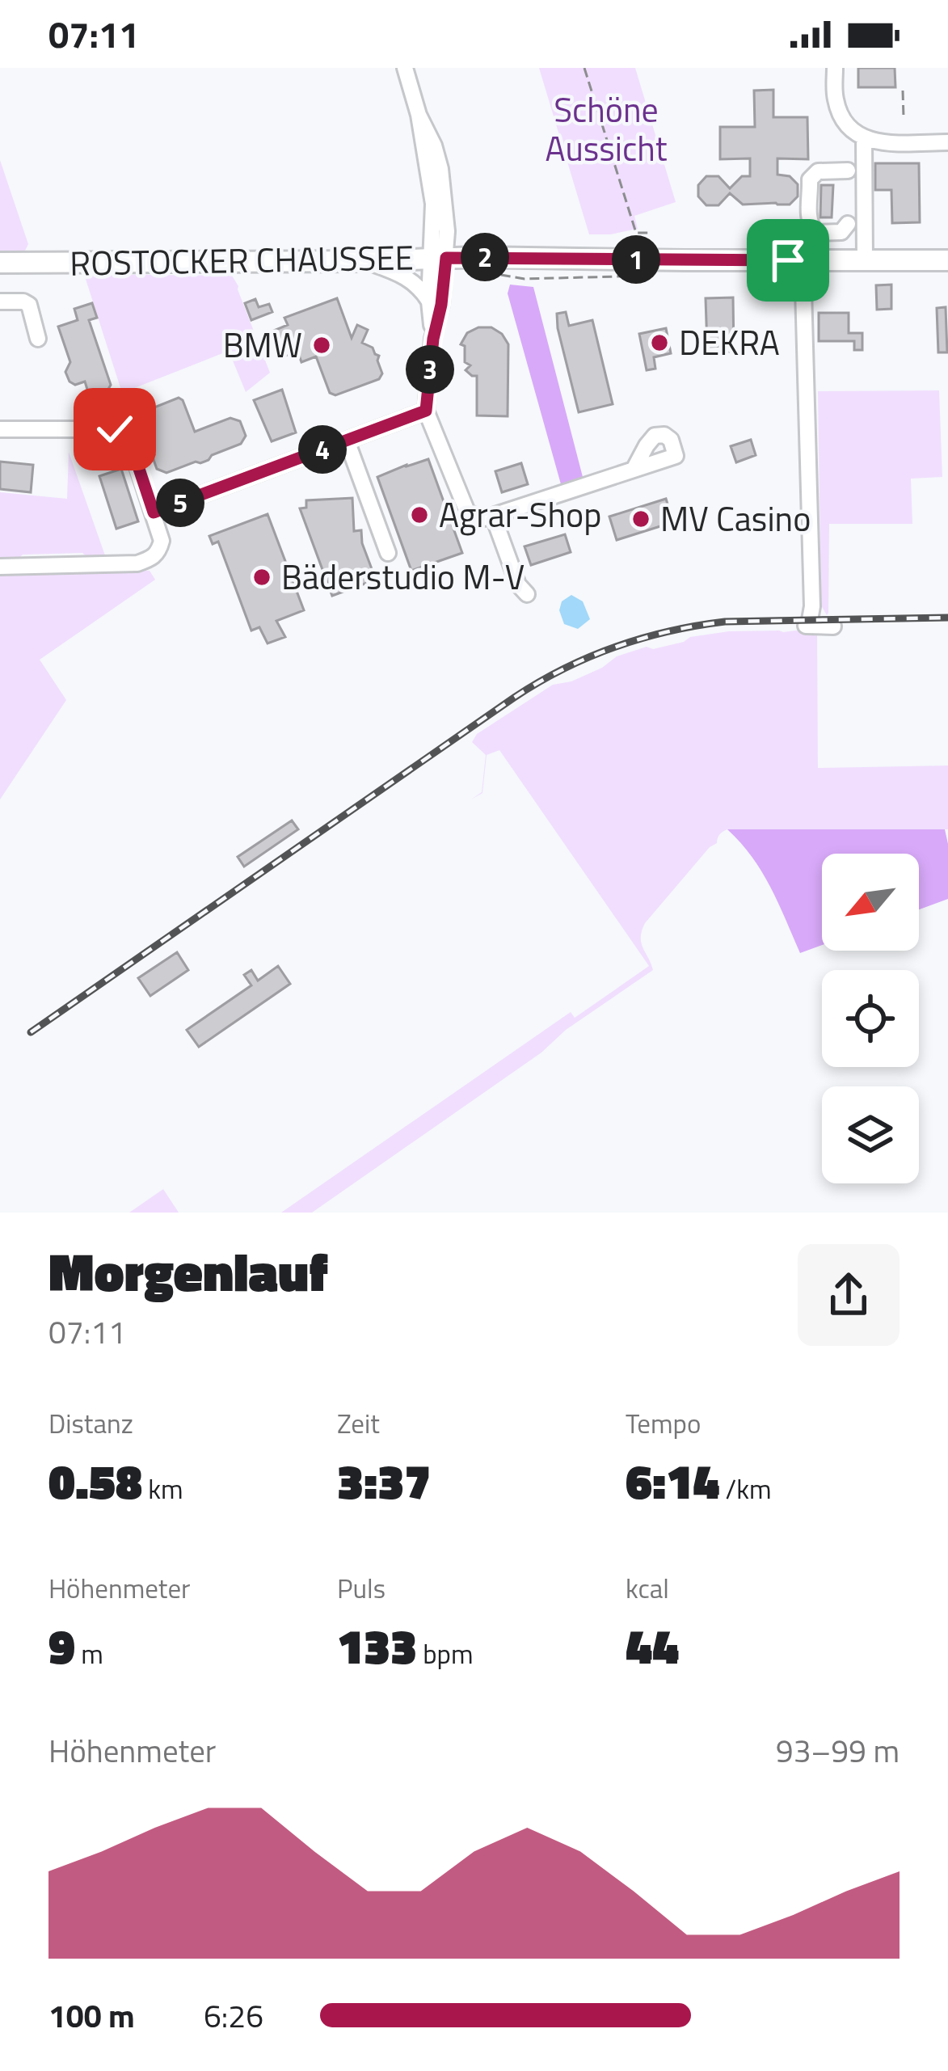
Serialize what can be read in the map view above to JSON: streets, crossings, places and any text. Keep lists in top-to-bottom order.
{
  "streets": {
    "main road": ["ROSTOCKER CHAUSSEE"]
  },
  "parks": ["Schöne Aussicht"],
  "places": [
    "DEKRA",
    "BMW",
    "Agrar-Shop",
    "MV Casino",
    "Bäderstudio M-V"
  ],
  "north": "bottom left",
  "page": {
    "status": "07:11",
    "pins": [
      "2",
      "1",
      "3",
      "4",
      "5"
    ],
    "heading": ["Morgenlauf", "07:11"],
    "stats": [
      ["Distanz", "0.58 km"],
      ["Zeit", "3:37"],
      ["Tempo", "6:14 /km"],
      ["Höhenmeter", "9 m"],
      ["Puls", "133 bpm"],
      ["kcal", "44"]
    ],
    "chart": ["Höhenmeter", "93–99 m"],
    "list": [
      {
        "name": "100 m",
        "note": "6:26"
      }
    ]
  }
}
